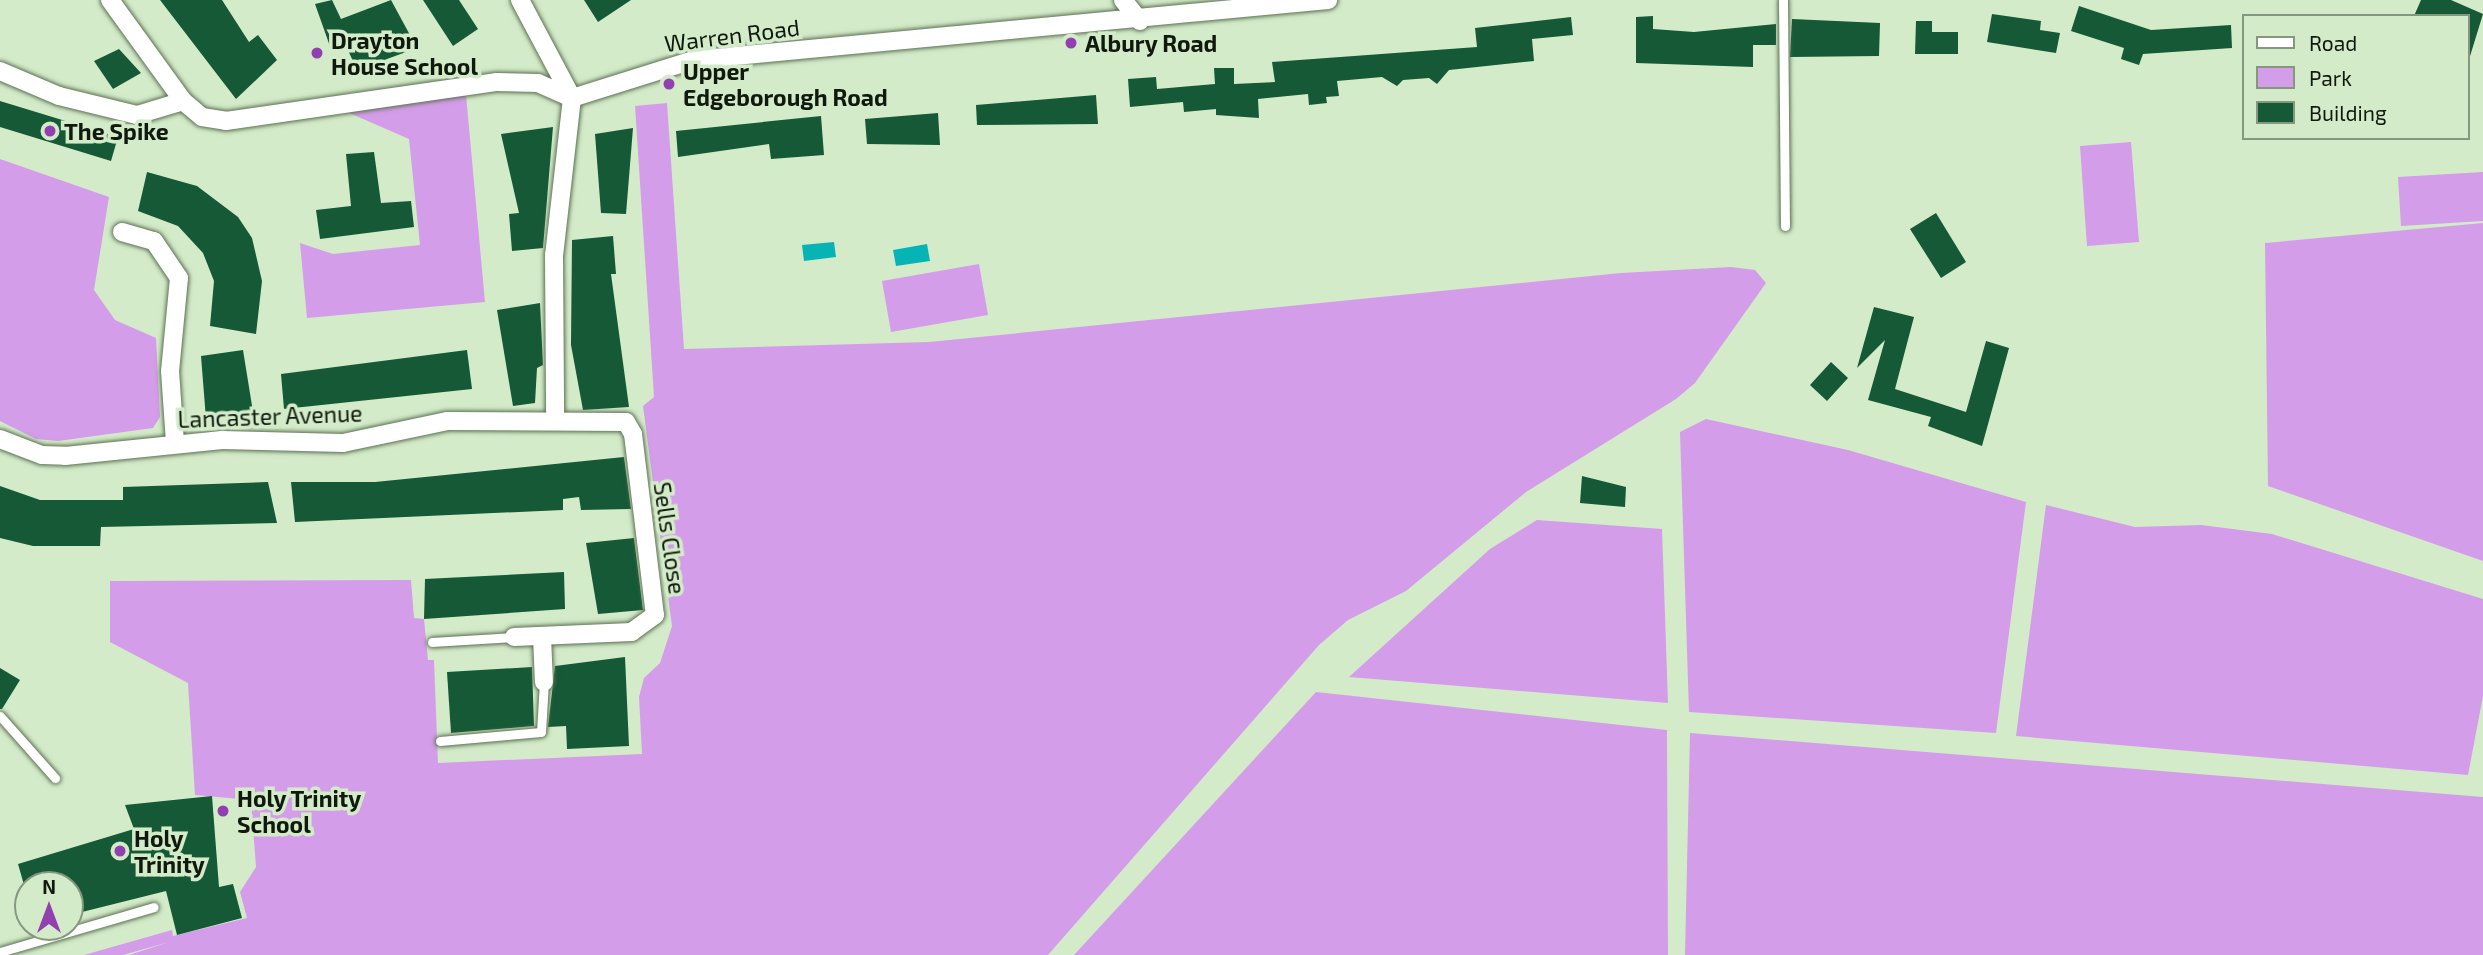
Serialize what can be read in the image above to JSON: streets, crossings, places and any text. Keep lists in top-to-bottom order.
{
  "streets": {
    "street": ["Warren Road", "Lancaster Avenue", "Sells Close"]
  },
  "crossings": [
    ["Lancaster Avenue", "Sells Close"]
  ],
  "places": [
    "Albury Road",
    "Drayton House School",
    "Upper Edgeborough Road",
    "The Spike",
    "Holy Trinity School",
    "Holy Trinity"
  ],
  "legend": ["Road", "Park", "Building"],
  "north": "top"
}
